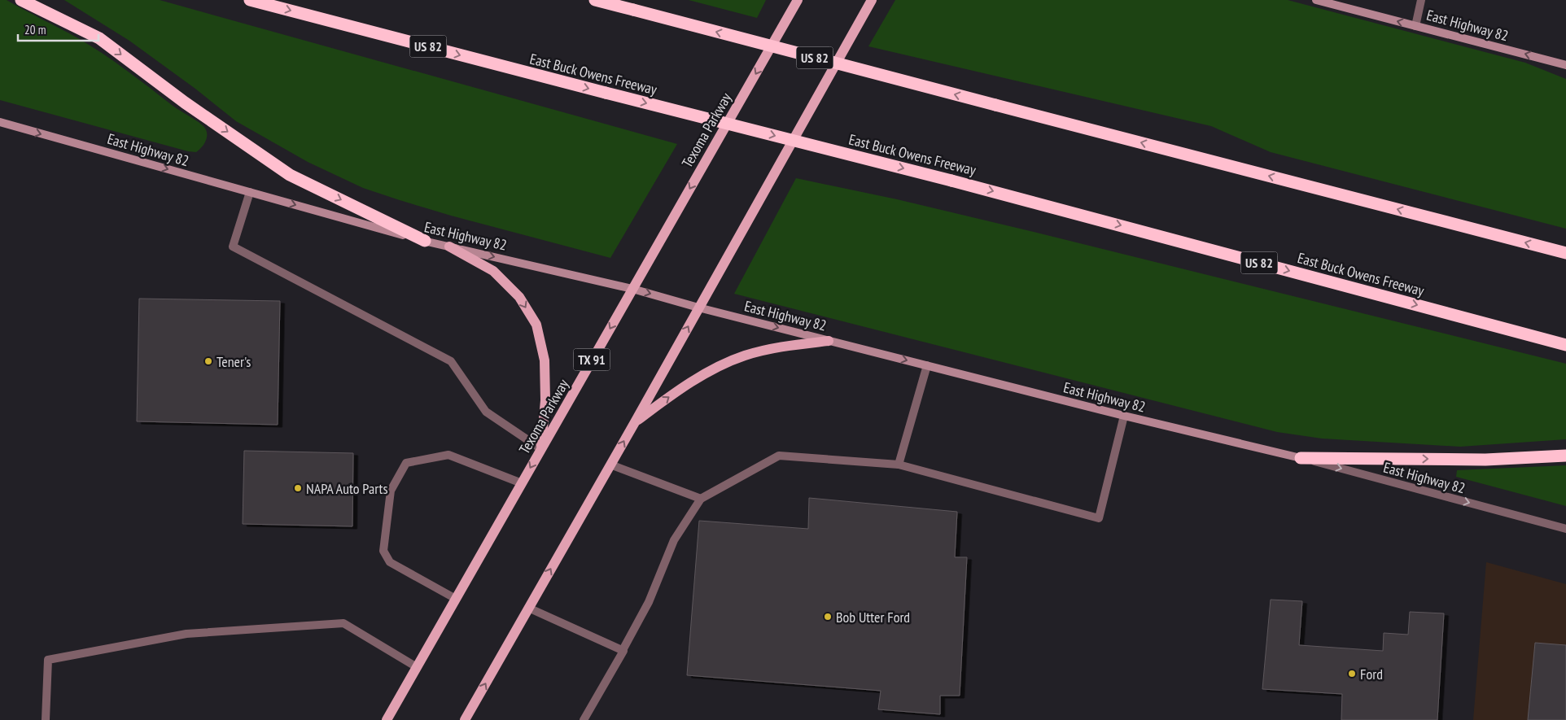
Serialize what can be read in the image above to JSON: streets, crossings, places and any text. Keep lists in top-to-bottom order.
{
  "streets": {
    "highway": ["US 82", "East Buck Owens Freeway"],
    "main road": ["East Highway 82", "Texoma Parkway", "TX 91"]
  },
  "crossings": [
    ["East Highway 82", "Texoma Parkway"]
  ],
  "places": [
    "Tener's",
    "NAPA Auto Parts",
    "Bob Utter Ford",
    "Ford"
  ],
  "scale_bar": "20 m"
}
